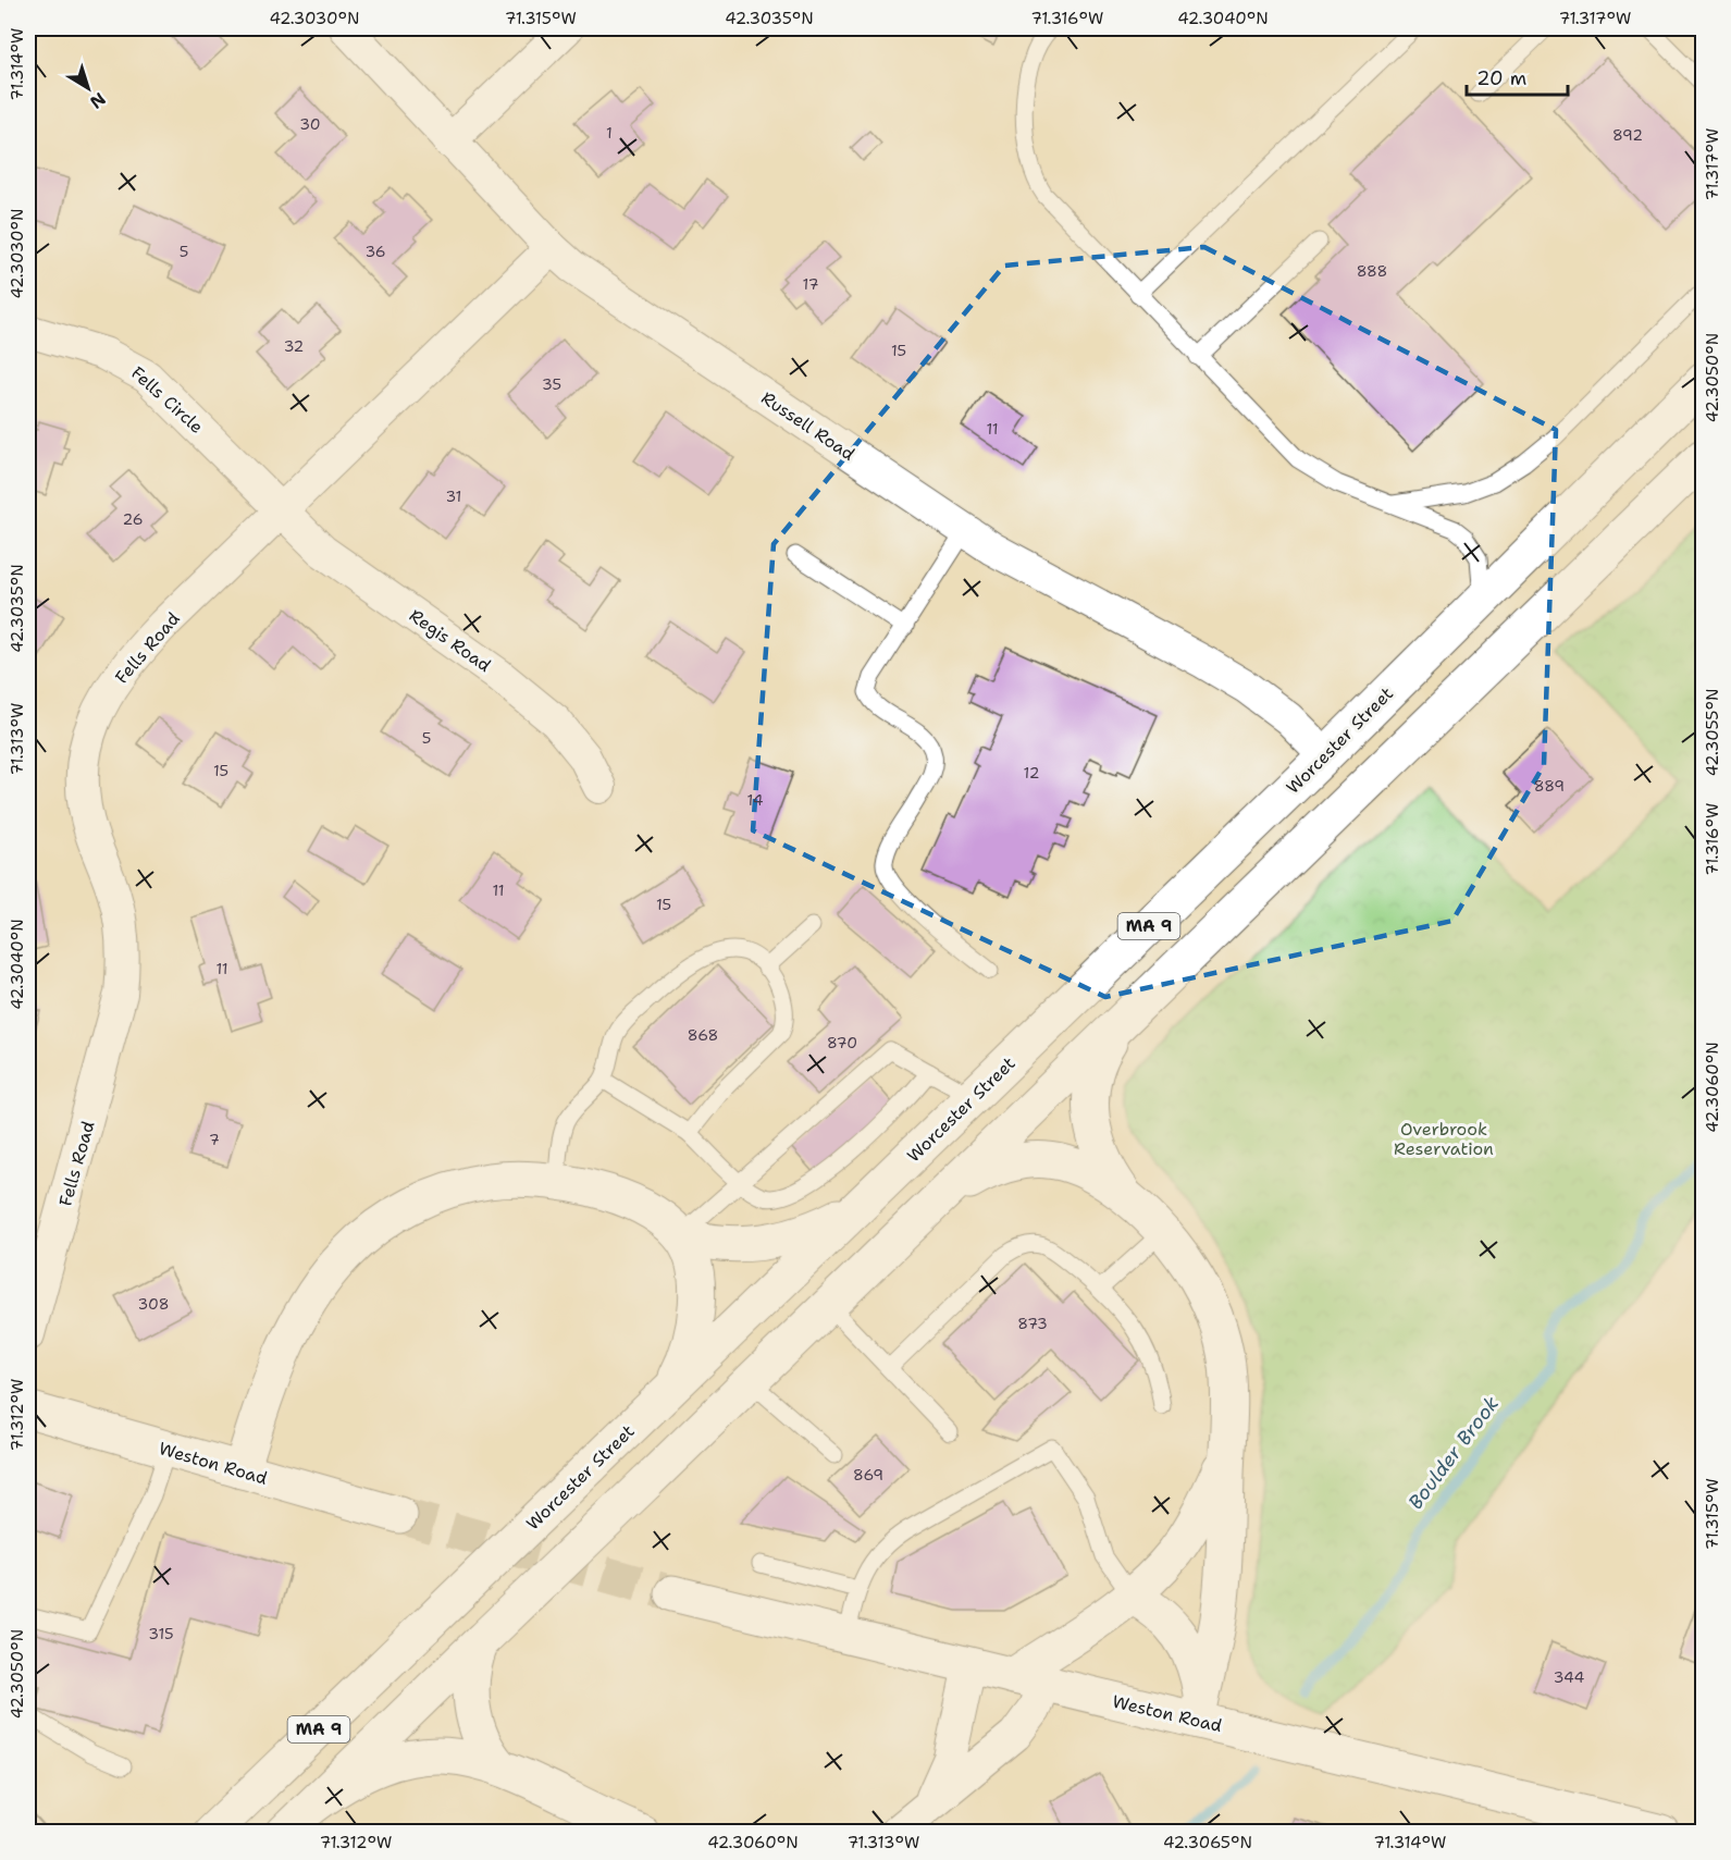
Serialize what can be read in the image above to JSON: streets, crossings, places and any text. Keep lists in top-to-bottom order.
{
  "streets": {
    "main road": ["Worcester Street", "MA 9", "Weston Road"],
    "street": [
      "Fells Circle",
      "Russell Road",
      "Regis Road",
      "Fells Road"
    ]
  },
  "crossings": [
    ["Fells Circle", "Regis Road"],
    ["Fells Circle", "Fells Road"],
    ["Russell Road", "Fells Road"],
    ["Russell Road", "Worcester Street"],
    ["Regis Road", "Fells Road"]
  ],
  "water": ["Boulder Brook"],
  "parks": ["Overbrook Reservation"],
  "house_numbers": [
    "30",
    "1",
    "892",
    "5",
    "36",
    "888",
    "17",
    "32",
    "15",
    "35",
    "11",
    "31",
    "26",
    "5",
    "15",
    "12",
    "889",
    "14",
    "11",
    "15",
    "11",
    "868",
    "870",
    "7",
    "308",
    "873",
    "869",
    "315",
    "344"
  ],
  "scale_bar": "20 m",
  "north": "bottom right",
  "coordinates": [
    "42.3030°N",
    "71.315°W",
    "42.3035°N",
    "71.316°W",
    "42.3040°N",
    "71.317°W",
    "71.314°W",
    "42.3050°N",
    "42.3055°N",
    "71.313°W",
    "42.3060°N",
    "71.312°W",
    "42.3065°N"
  ]
}
